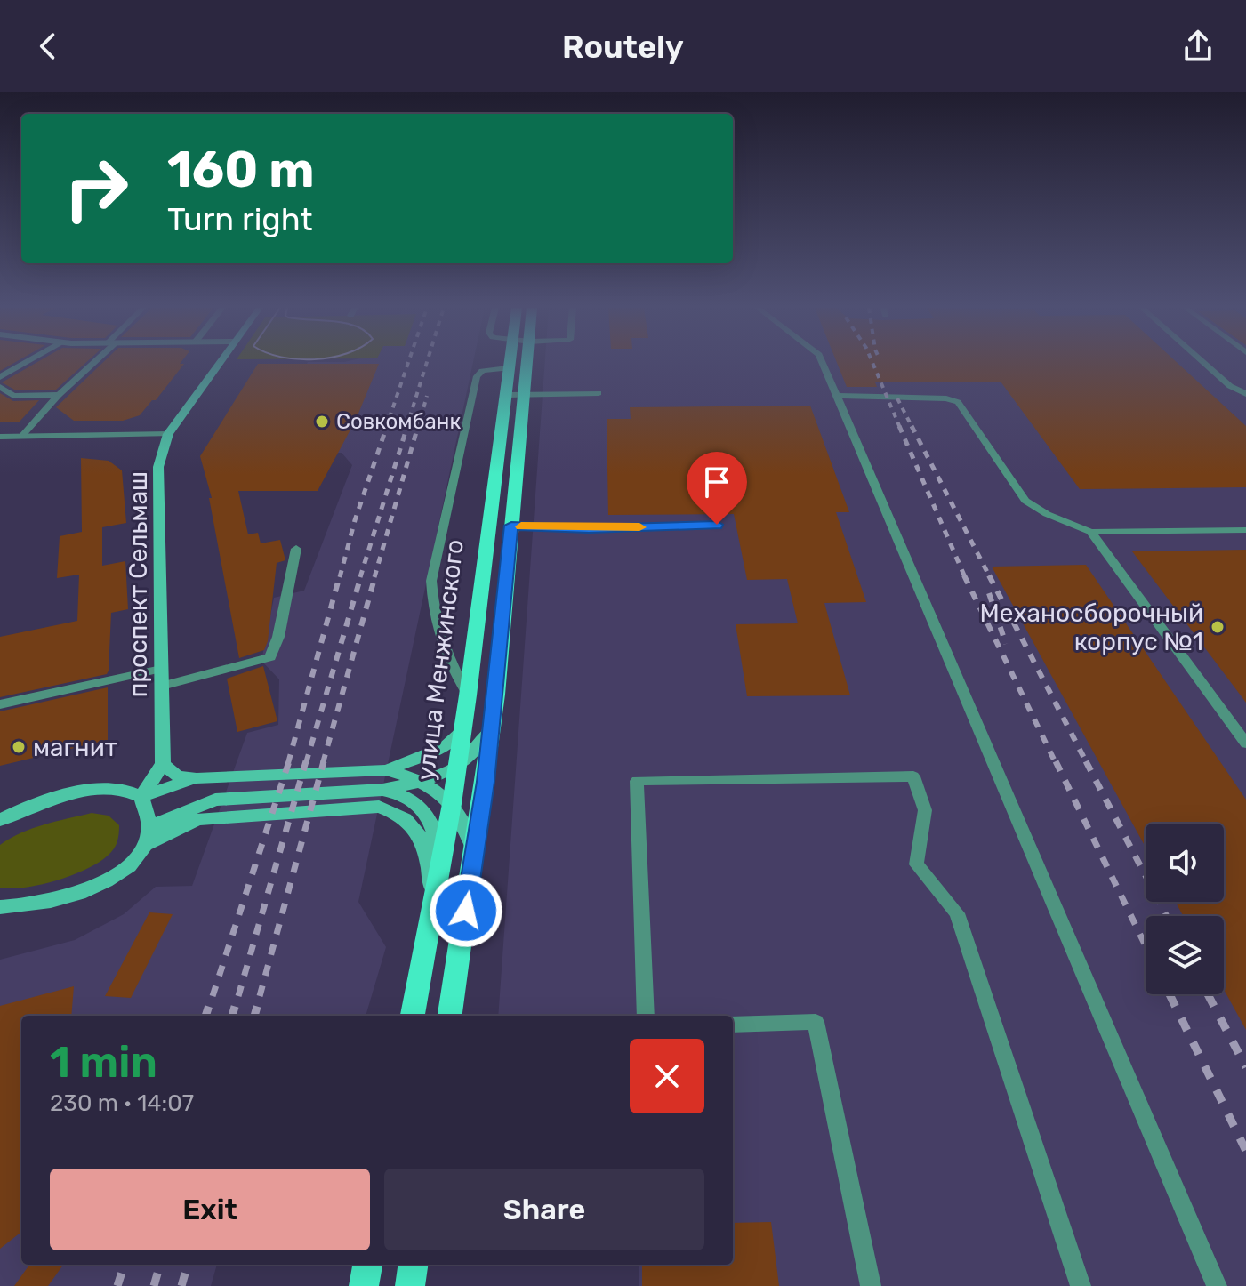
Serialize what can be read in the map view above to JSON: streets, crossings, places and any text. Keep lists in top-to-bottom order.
{
  "streets": {
    "main road": ["проспект Сельмаш", "улица Менжинского"]
  },
  "places": ["Совкомбанк", "Механосборочный корпус №1", "магнит"],
  "page": {
    "header": "Routely",
    "turn": ["160 m", "Turn right"],
    "heading": ["1 min", "230 m · 14:07"],
    "buttons": ["Exit", "Share"]
  }
}
